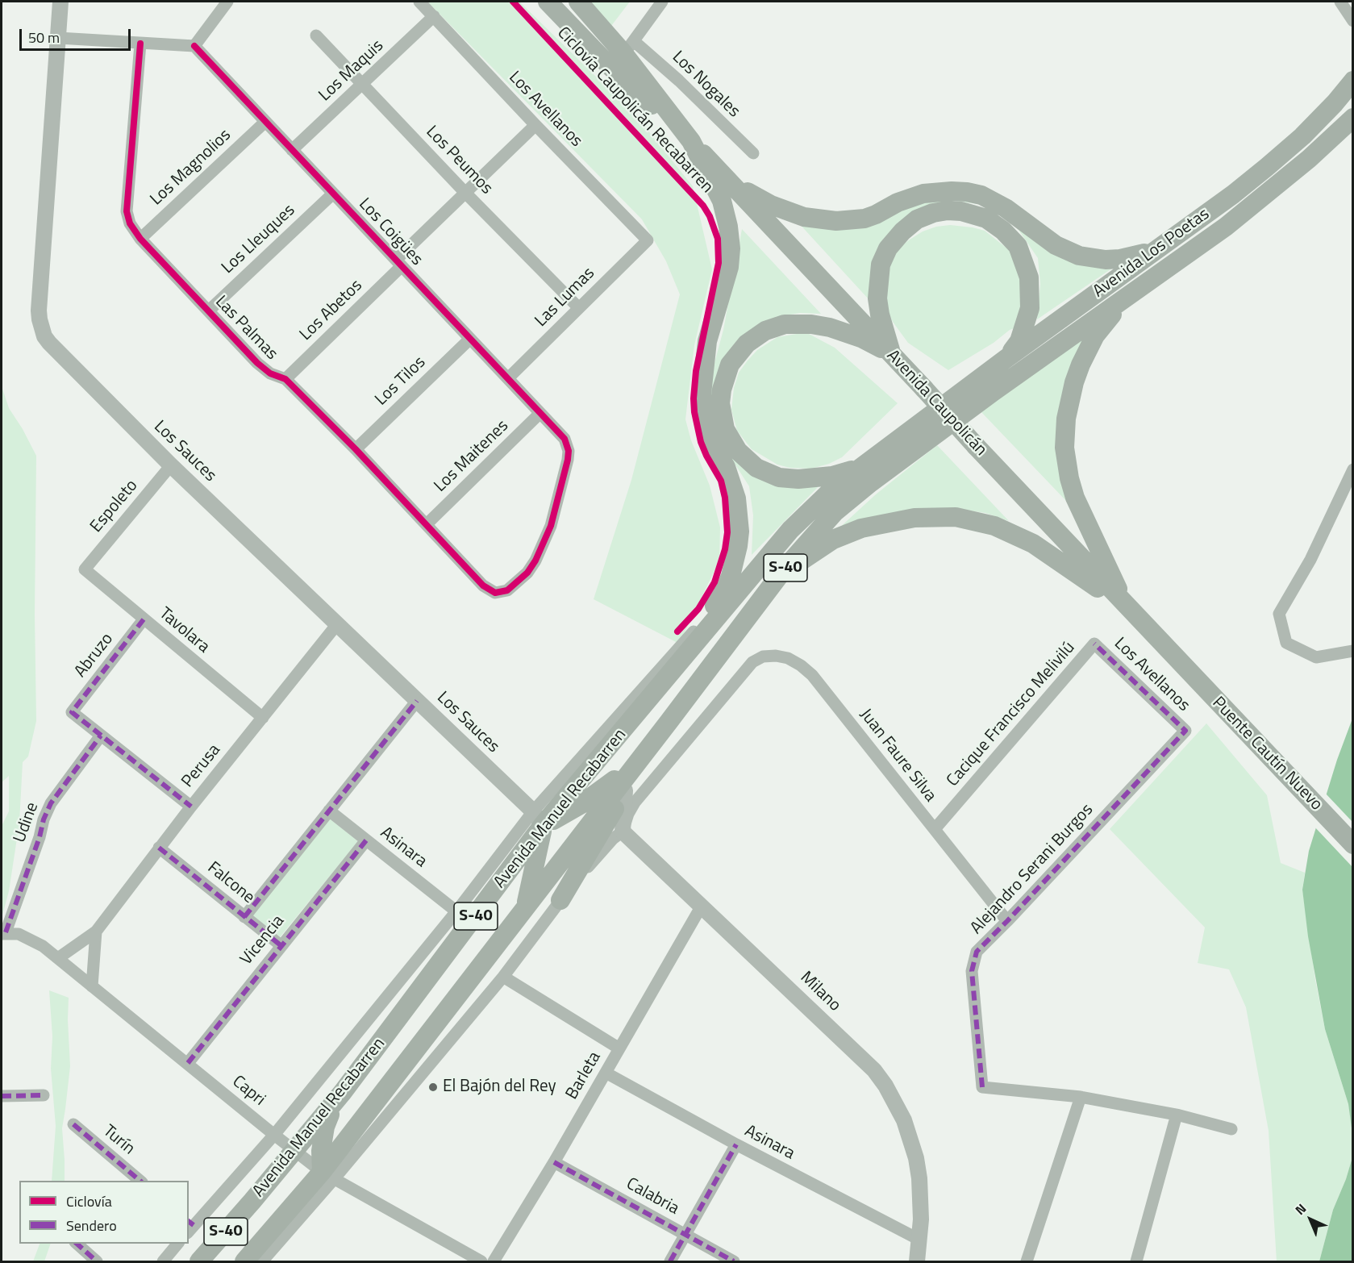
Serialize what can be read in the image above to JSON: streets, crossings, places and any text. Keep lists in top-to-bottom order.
{
  "streets": {
    "main road": [
      "Avenida Los Poetas",
      "Avenida Caupolicán",
      "S-40",
      "Puente Cautín Nuevo",
      "Avenida Manuel Recabarren"
    ],
    "street": [
      "Los Maquis",
      "Los Nogales",
      "Los Avellanos",
      "Los Peumos",
      "Los Magnolios",
      "Los Coigües",
      "Los Lleuques",
      "Las Lumas",
      "Los Abetos",
      "Las Palmas",
      "Los Tilos",
      "Los Sauces",
      "Los Maitenes",
      "Espoleto",
      "Tavolara",
      "Abruzo",
      "Cacique Francisco Melivilú",
      "Juan Faure Silva",
      "Perusa",
      "Udine",
      "Asinara",
      "Alejandro Serani Burgos",
      "Falcone",
      "Vicencia",
      "Milano",
      "Barleta",
      "Capri",
      "Turín",
      "Calabria"
    ],
    "cycle path": ["Ciclovía Caupolicán Recabarren"]
  },
  "crossings": [
    ["Los Maquis", "Los Avellanos"],
    ["Los Maquis", "Los Peumos"],
    ["Los Maquis", "Los Coigües"],
    ["Los Nogales", "Avenida Caupolicán"],
    ["Los Avellanos", "Las Lumas"],
    ["Los Avellanos", "Los Abetos"],
    ["Los Avellanos", "Cacique Francisco Melivilú"],
    ["Los Avellanos", "Alejandro Serani Burgos"],
    ["Los Peumos", "Las Lumas"],
    ["Los Peumos", "Los Abetos"],
    ["Los Magnolios", "Los Coigües"],
    ["Los Magnolios", "Las Palmas"],
    ["Los Coigües", "Los Lleuques"],
    ["Los Coigües", "Las Lumas"],
    ["Los Coigües", "Los Abetos"],
    ["Los Coigües", "Las Palmas"],
    ["Los Coigües", "Los Tilos"],
    ["Los Coigües", "Los Maitenes"],
    ["Los Lleuques", "Las Palmas"],
    ["Avenida Los Poetas", "Avenida Manuel Recabarren"],
    ["Los Abetos", "Las Palmas"],
    ["Las Palmas", "Los Tilos"],
    ["Las Palmas", "Los Maitenes"],
    ["Avenida Caupolicán", "Puente Cautín Nuevo"],
    ["Los Sauces", "Espoleto"],
    ["Los Sauces", "Perusa"],
    ["Los Sauces", "Avenida Manuel Recabarren"],
    ["Los Sauces", "Vicencia"],
    ["Espoleto", "Tavolara"],
    ["Tavolara", "Abruzo"],
    ["Tavolara", "Perusa"],
    ["Abruzo", "Udine"],
    ["Cacique Francisco Melivilú", "Juan Faure Silva"],
    ["Juan Faure Silva", "Avenida Manuel Recabarren"],
    ["Juan Faure Silva", "Alejandro Serani Burgos"],
    ["Perusa", "Falcone"],
    ["Perusa", "Capri"],
    ["Avenida Manuel Recabarren", "Asinara"],
    ["Avenida Manuel Recabarren", "Milano"],
    ["Avenida Manuel Recabarren", "Capri"],
    ["Udine", "Capri"],
    ["Asinara", "Vicencia"],
    ["Asinara", "Milano"],
    ["Asinara", "Barleta"],
    ["Falcone", "Vicencia"],
    ["Vicencia", "Capri"],
    ["Milano", "Barleta"],
    ["Barleta", "Calabria"]
  ],
  "places": ["El Bajón del Rey"],
  "legend": ["Ciclovía", "Sendero"],
  "scale_bar": "50 m",
  "north": "top left"
}
